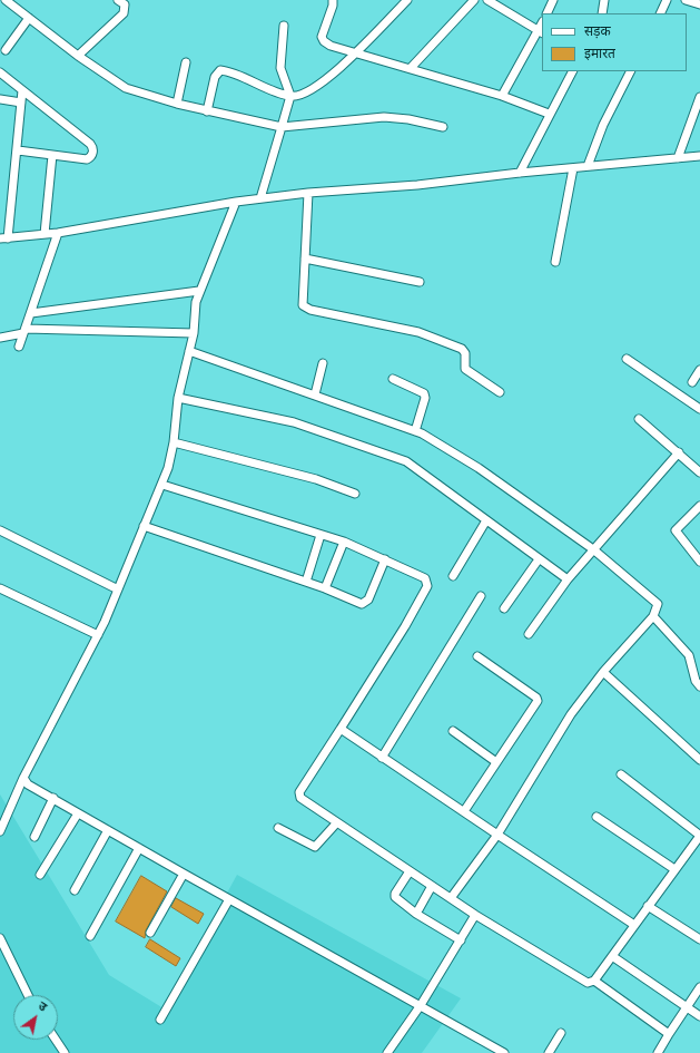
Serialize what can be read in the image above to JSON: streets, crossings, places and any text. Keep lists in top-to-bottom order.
{
  "legend": ["सड़क", "इमारत"],
  "north": "top right"
}
